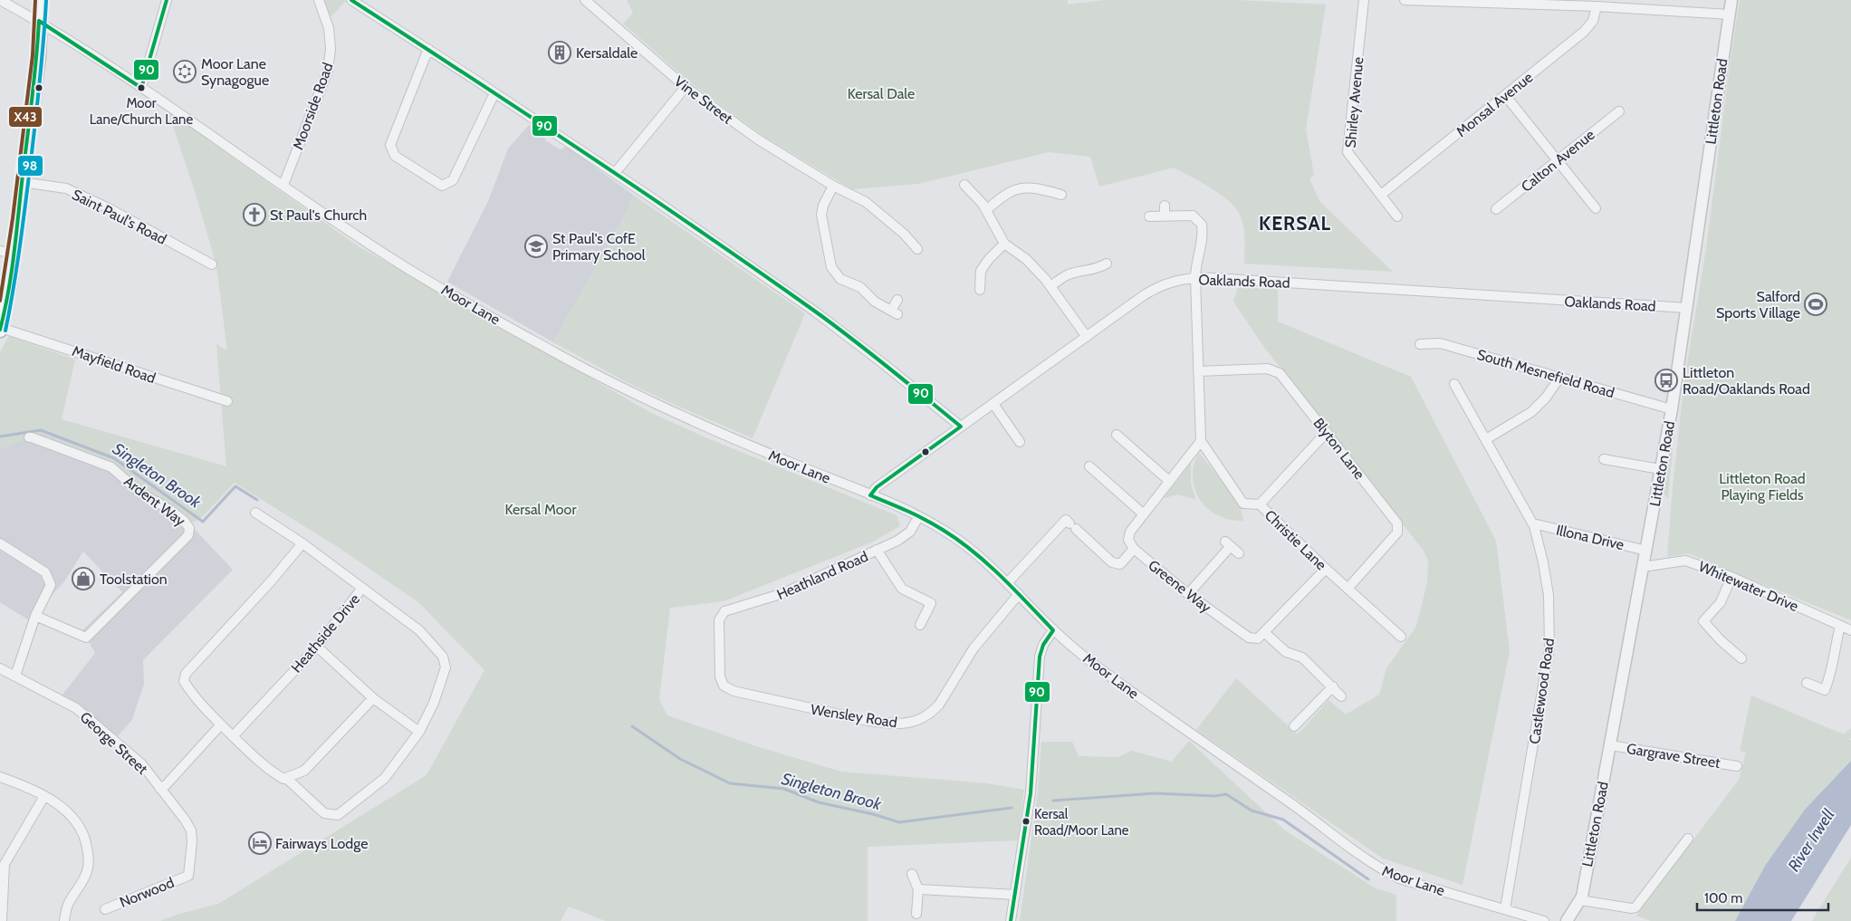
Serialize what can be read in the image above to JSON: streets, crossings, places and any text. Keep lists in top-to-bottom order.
{
  "streets": {
    "street": [
      "Vine Street",
      "Littleton Road",
      "Shirley Avenue",
      "Monsal Avenue",
      "Moorside Road",
      "Calton Avenue",
      "Saint Paul's Road",
      "Oaklands Road",
      "Moor Lane",
      "Mayfield Road",
      "South Mesnefield Road",
      "Blyton Lane",
      "Ardent Way",
      "Illona Drive",
      "Christie Lane",
      "Heathland Road",
      "Greene Way",
      "Whitewater Drive",
      "Heathside Drive",
      "Castlewood Road",
      "Wensley Road",
      "George Street",
      "Gargrave Street",
      "Norwood"
    ]
  },
  "crossings": [
    ["Littleton Road", "Oaklands Road"],
    ["Littleton Road", "South Mesnefield Road"],
    ["Littleton Road", "Illona Drive"],
    ["Littleton Road", "Whitewater Drive"],
    ["Littleton Road", "Gargrave Street"],
    ["Shirley Avenue", "Monsal Avenue"],
    ["Moorside Road", "Moor Lane"],
    ["Oaklands Road", "Moor Lane"],
    ["Moor Lane", "Heathland Road"],
    ["Moor Lane", "Castlewood Road"],
    ["Moor Lane", "Wensley Road"],
    ["Blyton Lane", "Christie Lane"],
    ["Illona Drive", "Castlewood Road"],
    ["Christie Lane", "Greene Way"],
    ["Heathland Road", "Wensley Road"],
    ["George Street", "Norwood"]
  ],
  "districts": ["KERSAL"],
  "water": ["Singleton Brook", "River Irwell"],
  "parks": ["Kersal Dale", "Littleton Road Playing Fields", "Kersal Moor"],
  "places": {
    "building": ["Kersaldale"],
    "synagogue": ["Moor Lane Synagogue"],
    "other": ["Moor Lane/Church Lane", "Kersal Road/Moor Lane"],
    "church": ["St Paul's Church"],
    "school or university": ["St Paul's CofE Primary School"],
    "sports": ["Salford Sports Village"],
    "bus stop": ["Littleton Road/Oaklands Road"],
    "shop": ["Toolstation"],
    "hotel": ["Fairways Lodge"]
  },
  "lines": ["transit line 90", "transit line 98", "transit line X43"],
  "scale_bar": "100 m"
}
